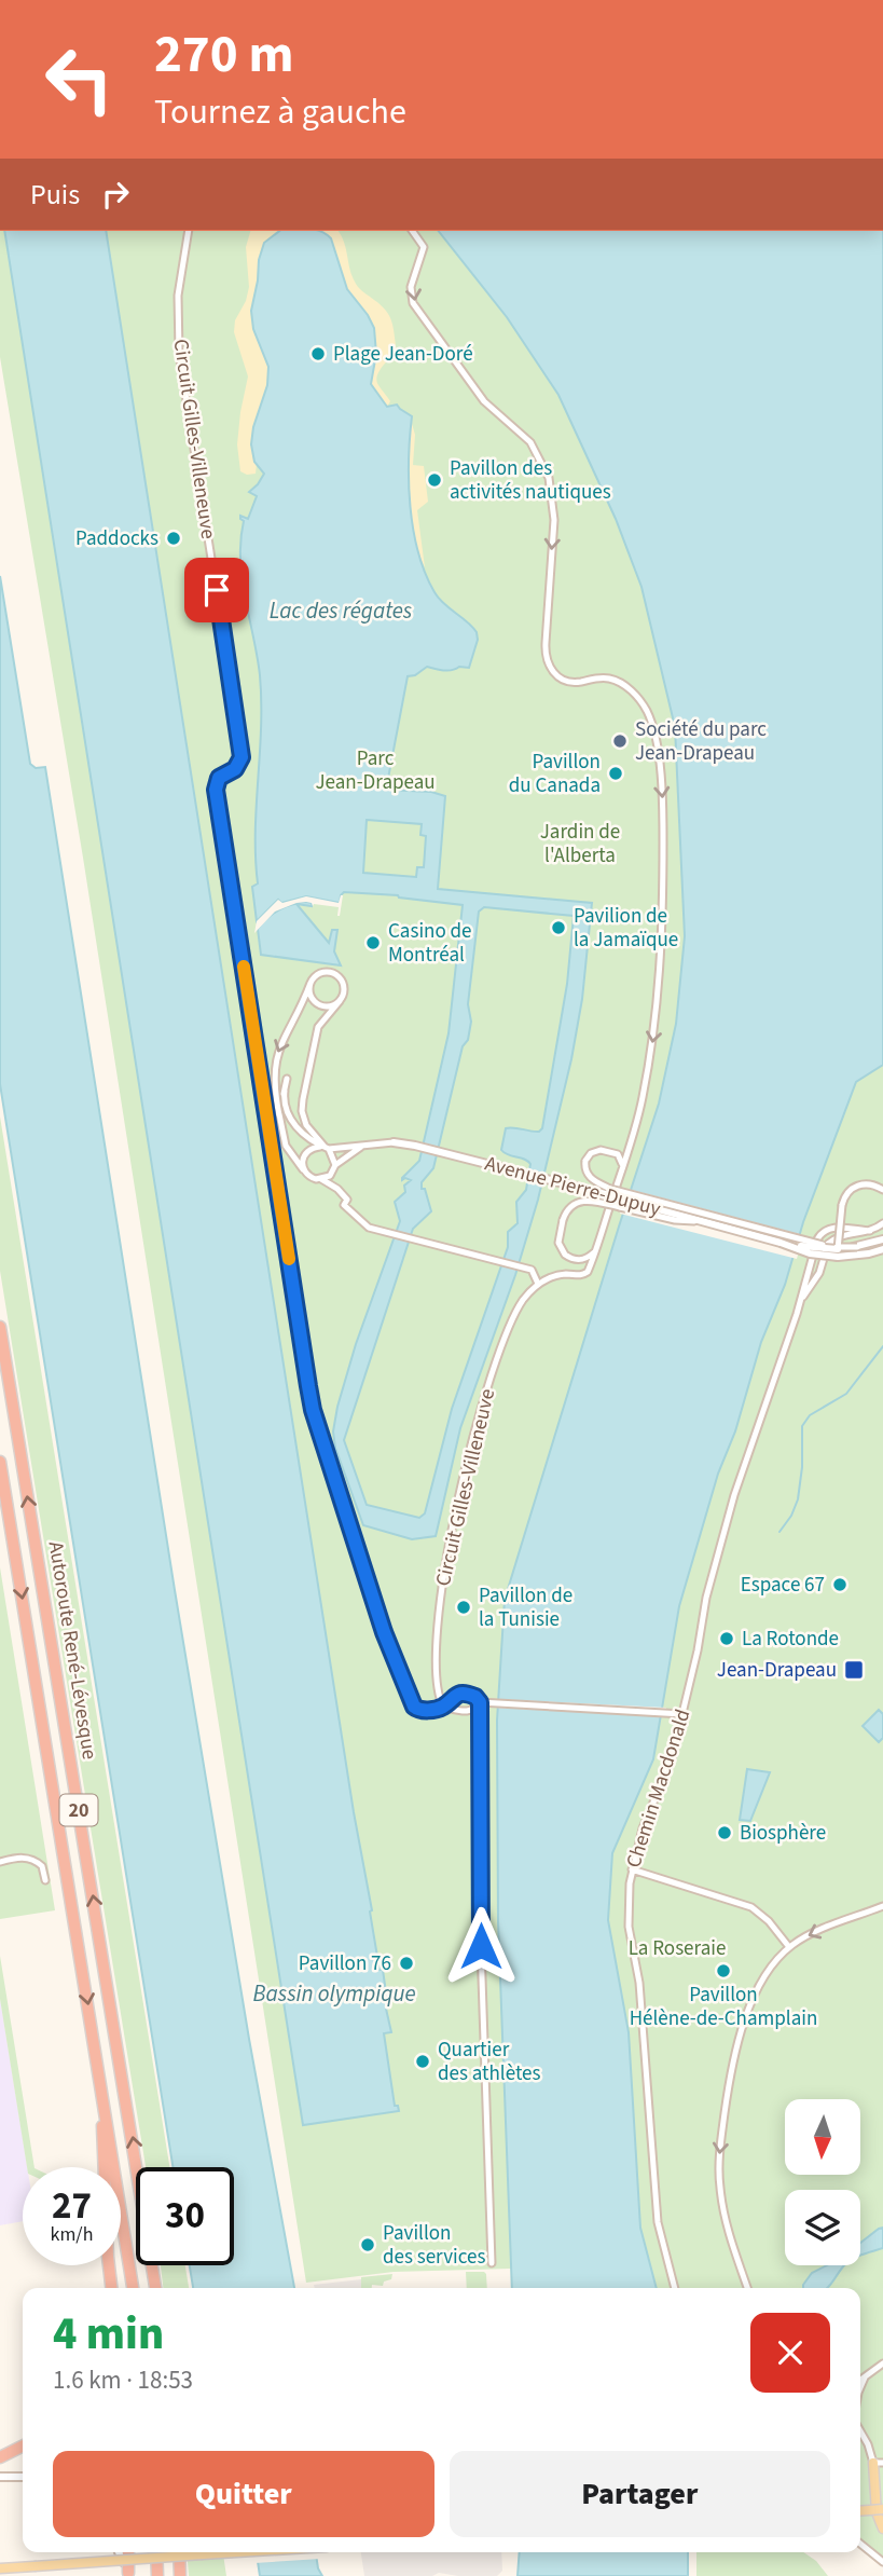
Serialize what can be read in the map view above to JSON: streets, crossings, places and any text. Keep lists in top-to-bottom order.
{
  "streets": {
    "highway": ["Autoroute René-Lévesque", "20"],
    "street": ["Circuit Gilles-Villeneuve", "Avenue Pierre-Dupuy", "Chemin Macdonald"]
  },
  "water": ["Lac des régates", "Bassin olympique"],
  "parks": ["Parc Jean-Drapeau", "Jardin de l'Alberta", "La Roseraie"],
  "places": {
    "other": [
      "Plage Jean-Doré",
      "Pavillon des activités nautiques",
      "Paddocks",
      "Société du parc Jean-Drapeau",
      "Pavillon du Canada",
      "Pavilion de la Jamaïque",
      "Casino de Montréal",
      "Espace 67",
      "Pavillon de la Tunisie",
      "La Rotonde",
      "Biosphère",
      "Pavillon 76",
      "Pavillon Hélène-de-Champlain",
      "Quartier des athlètes",
      "Pavillon des services"
    ],
    "transit": ["Jean-Drapeau"]
  },
  "north": "bottom",
  "page": {
    "turn": ["270 m", "Tournez à gauche"],
    "then": "Puis",
    "speed": "27 km/h",
    "limit": "30",
    "heading": ["4 min", "1.6 km · 18:53"],
    "buttons": ["Quitter", "Partager"]
  }
}
